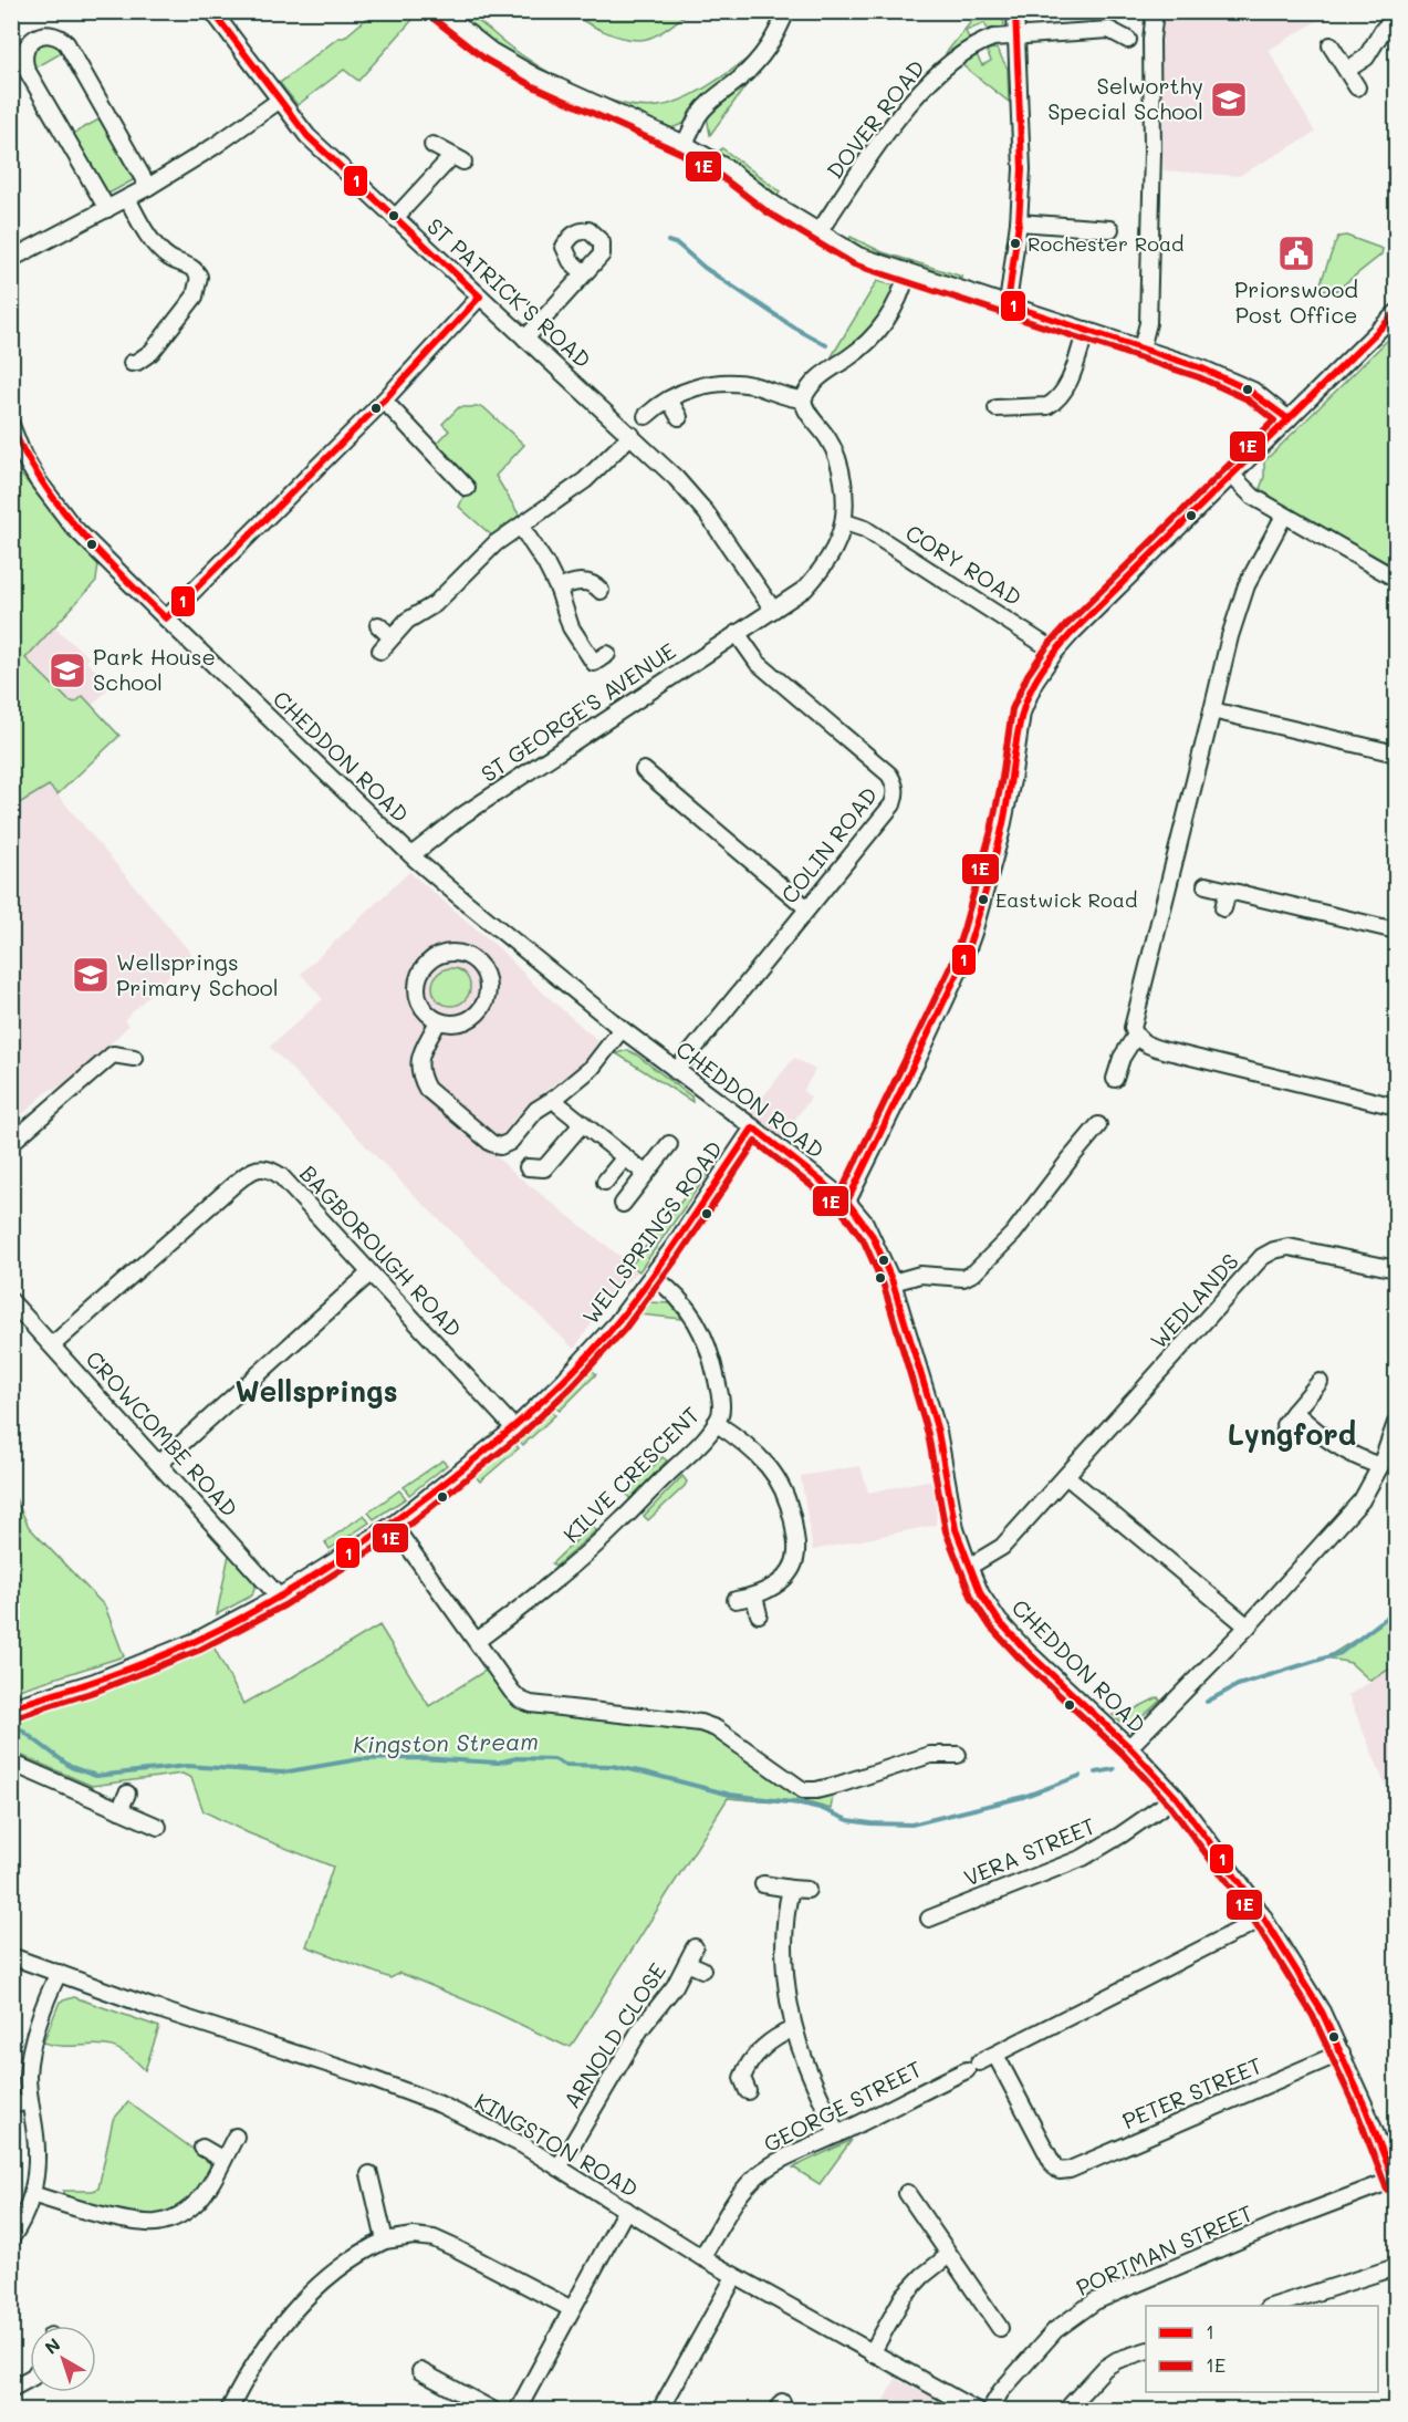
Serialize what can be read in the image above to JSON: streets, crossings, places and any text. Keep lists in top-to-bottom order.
{
  "streets": {
    "street": [
      "DOVER ROAD",
      "ST PATRICK'S ROAD",
      "CORY ROAD",
      "ST GEORGE'S AVENUE",
      "CHEDDON ROAD",
      "COLIN ROAD",
      "WELLSPRINGS ROAD",
      "BAGBOROUGH ROAD",
      "WEDLANDS",
      "CROWCOMBE ROAD",
      "KILVE CRESCENT",
      "VERA STREET",
      "ARNOLD CLOSE",
      "PETER STREET",
      "GEORGE STREET",
      "KINGSTON ROAD",
      "PORTMAN STREET"
    ]
  },
  "crossings": [
    ["ST PATRICK'S ROAD", "ST GEORGE'S AVENUE"],
    ["CORY ROAD", "ST GEORGE'S AVENUE"],
    ["ST GEORGE'S AVENUE", "CHEDDON ROAD"],
    ["ST GEORGE'S AVENUE", "COLIN ROAD"],
    ["CHEDDON ROAD", "COLIN ROAD"],
    ["CHEDDON ROAD", "WELLSPRINGS ROAD"],
    ["CHEDDON ROAD", "WEDLANDS"],
    ["CHEDDON ROAD", "VERA STREET"],
    ["CHEDDON ROAD", "PETER STREET"],
    ["CHEDDON ROAD", "GEORGE STREET"],
    ["CHEDDON ROAD", "PORTMAN STREET"],
    ["WELLSPRINGS ROAD", "BAGBOROUGH ROAD"],
    ["WELLSPRINGS ROAD", "CROWCOMBE ROAD"],
    ["WELLSPRINGS ROAD", "KILVE CRESCENT"],
    ["BAGBOROUGH ROAD", "CROWCOMBE ROAD"],
    ["ARNOLD CLOSE", "KINGSTON ROAD"],
    ["PETER STREET", "GEORGE STREET"],
    ["GEORGE STREET", "KINGSTON ROAD"]
  ],
  "districts": ["Wellsprings", "Lyngford"],
  "water": ["Kingston Stream"],
  "places": {
    "school or university": ["Selworthy Special School", "Park House School", "Wellsprings Primary School"],
    "other": ["Rochester Road", "Eastwick Road"],
    "public building": ["Priorswood Post Office"]
  },
  "lines": ["transit line 1", "transit line 1E"],
  "legend": ["1", "1E"],
  "north": "top left"
}
